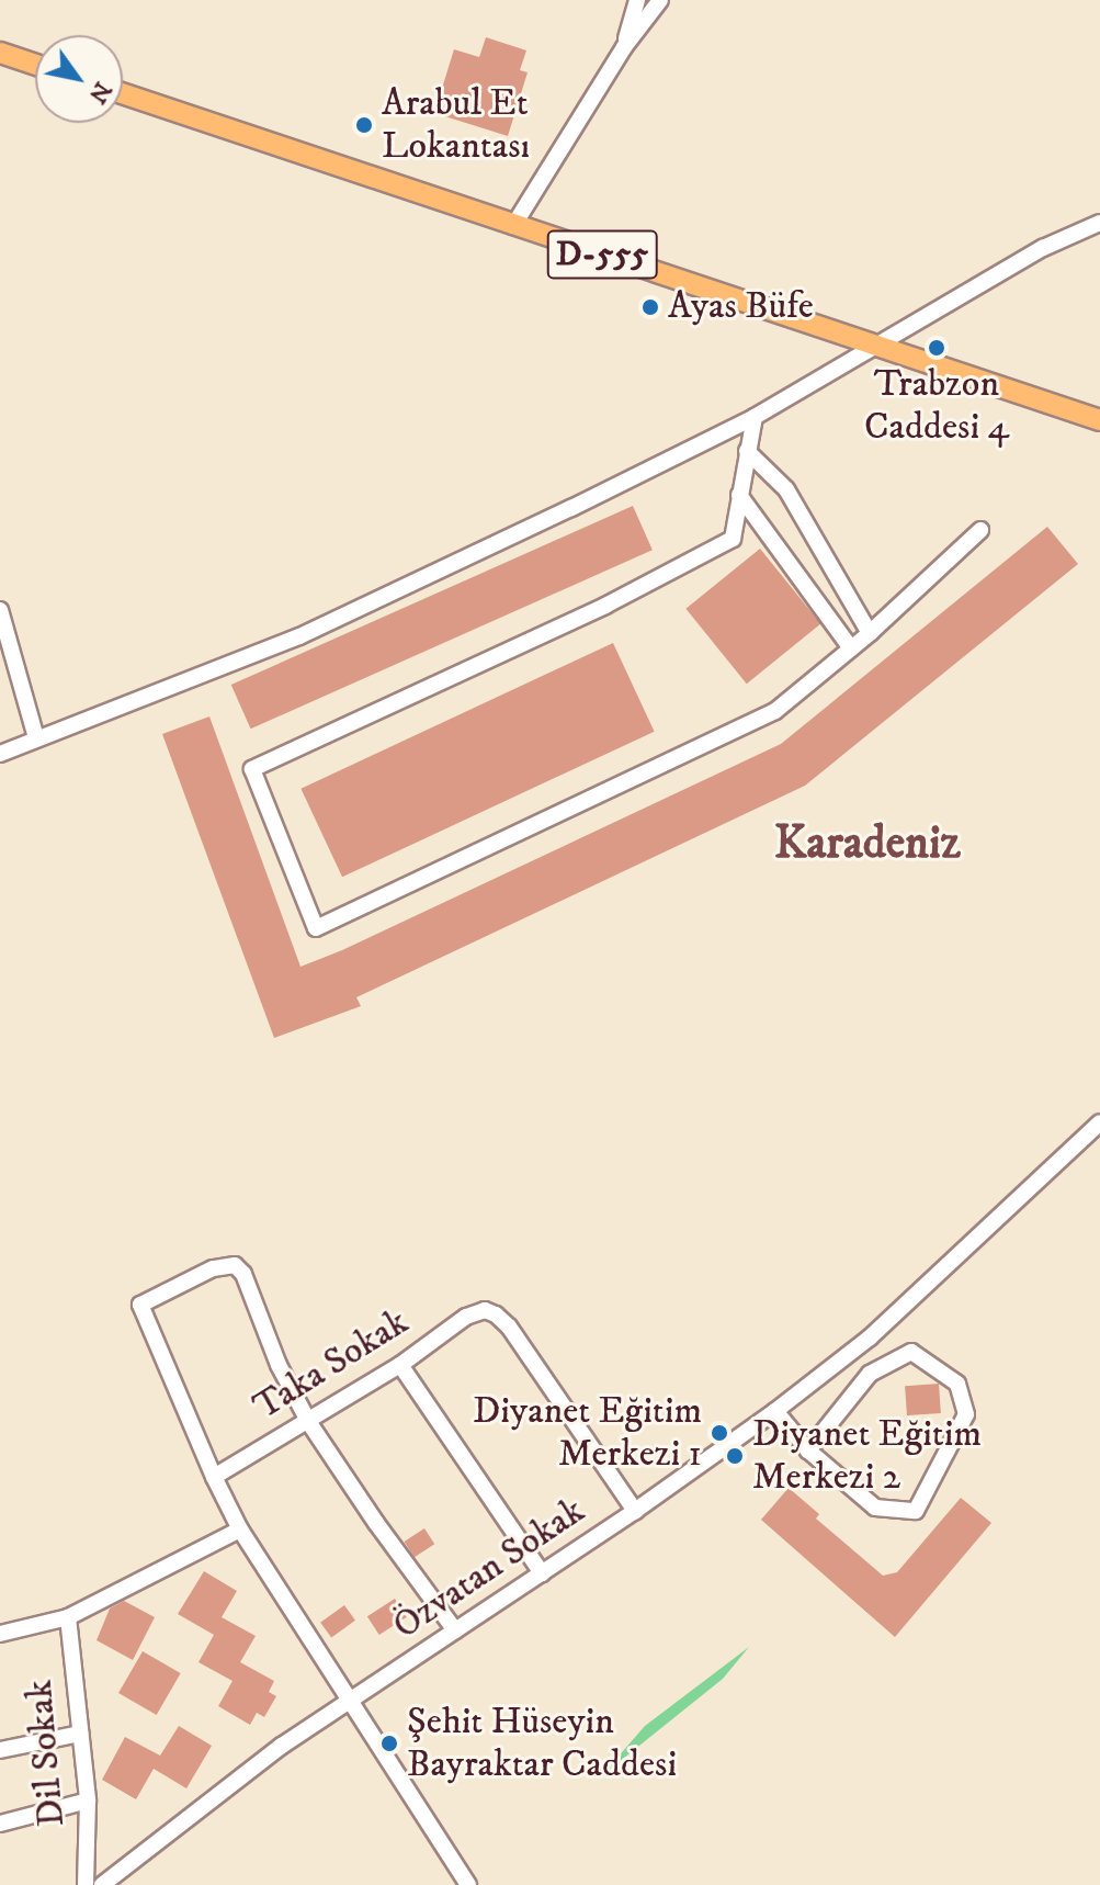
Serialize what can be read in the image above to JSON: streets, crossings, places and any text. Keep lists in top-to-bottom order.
{
  "streets": {
    "main road": ["D-555"],
    "street": ["Taka Sokak", "Özvatan Sokak", "Dil Sokak"]
  },
  "crossings": [
    ["Taka Sokak", "Özvatan Sokak"]
  ],
  "districts": ["Karadeniz"],
  "places": [
    "Arabul Et Lokantası",
    "Ayas Büfe",
    "Trabzon Caddesi 4",
    "Diyanet Eğitim Merkezi 1",
    "Diyanet Eğitim Merkezi 2",
    "Şehit Hüseyin Bayraktar Caddesi"
  ],
  "north": "bottom right"
}
